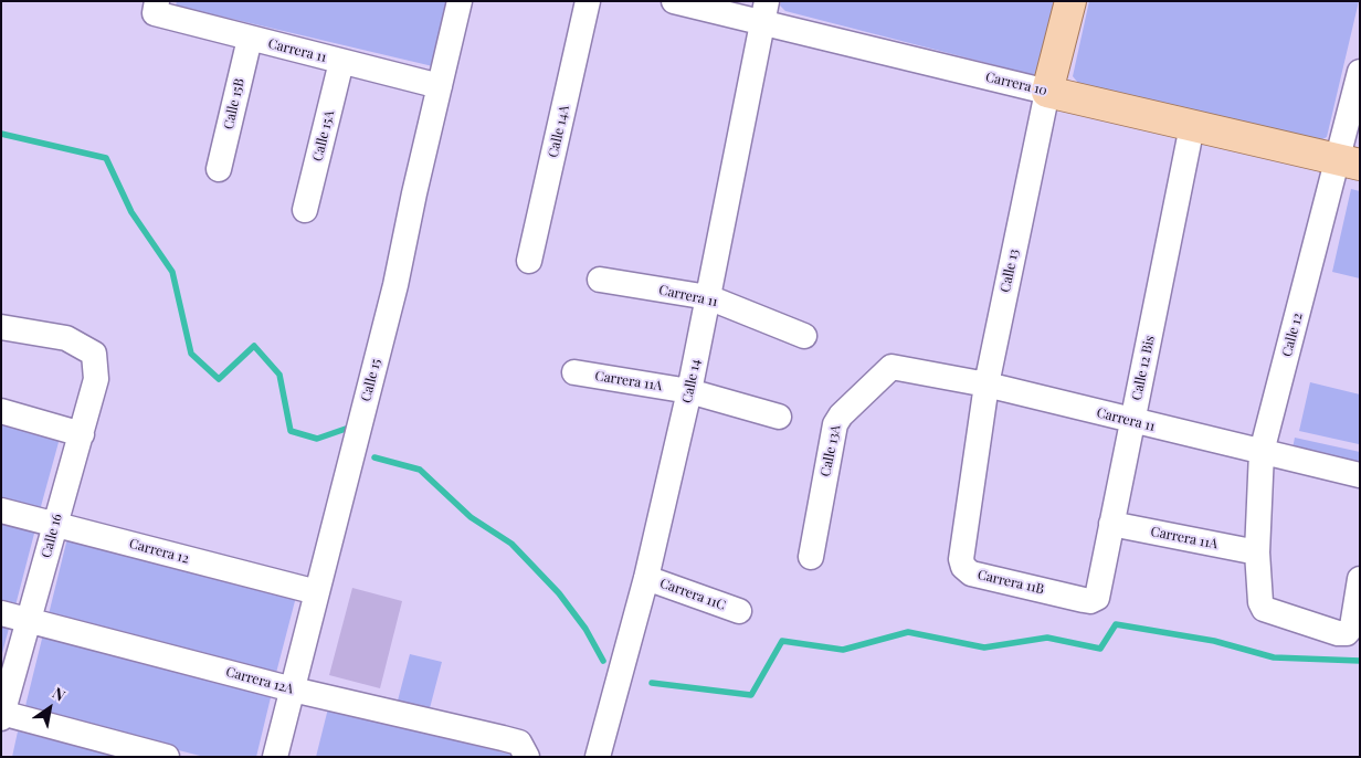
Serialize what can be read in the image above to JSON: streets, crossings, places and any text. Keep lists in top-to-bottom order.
{
  "streets": {
    "main road": ["Carrera 10", "Calle 13"],
    "street": [
      "Carrera 11",
      "Calle 15B",
      "Calle 14A",
      "Calle 15A",
      "Calle 12",
      "Calle 12 Bis",
      "Calle 15",
      "Carrera 11A",
      "Calle 14",
      "Calle 13A",
      "Calle 16",
      "Carrera 12",
      "Carrera 11B",
      "Carrera 11C",
      "Carrera 12A"
    ]
  },
  "crossings": [
    ["Carrera 11", "Calle 15B"],
    ["Carrera 11", "Calle 15A"],
    ["Carrera 11", "Calle 13"],
    ["Carrera 11", "Calle 12"],
    ["Carrera 11", "Calle 12 Bis"],
    ["Carrera 11", "Calle 15"],
    ["Carrera 11", "Calle 14"],
    ["Carrera 11", "Calle 13A"],
    ["Carrera 10", "Calle 13"],
    ["Carrera 10", "Calle 12"],
    ["Carrera 10", "Calle 12 Bis"],
    ["Carrera 10", "Calle 14"],
    ["Calle 13", "Carrera 11B"],
    ["Calle 12", "Carrera 11A"],
    ["Calle 12 Bis", "Carrera 11A"],
    ["Calle 12 Bis", "Carrera 11B"],
    ["Calle 15", "Carrera 12"],
    ["Calle 15", "Carrera 12A"],
    ["Carrera 11A", "Calle 14"],
    ["Calle 14", "Carrera 11C"],
    ["Calle 16", "Carrera 12"],
    ["Calle 16", "Carrera 12A"]
  ],
  "north": "top right"
}
